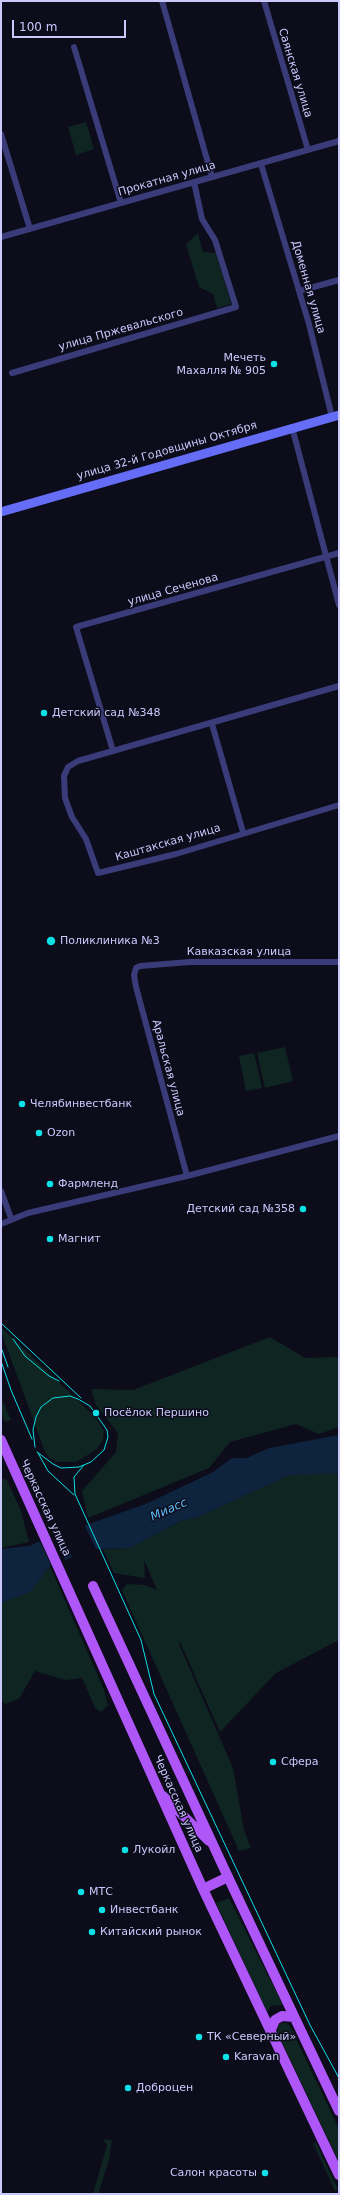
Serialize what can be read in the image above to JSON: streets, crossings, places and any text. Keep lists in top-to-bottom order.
{
  "streets": {
    "main road": ["улица 32-й Годовщины Октября", "Черкасская улица"],
    "street": [
      "Саянская улица",
      "Прокатная улица",
      "Доменная улица",
      "улица Пржевальского",
      "улица Сеченова",
      "Каштакская улица",
      "Кавказская улица",
      "Аральская улица"
    ]
  },
  "crossings": [
    ["Саянская улица", "Прокатная улица"],
    ["Прокатная улица", "Доменная улица"],
    ["Прокатная улица", "улица Пржевальского"],
    ["Доменная улица", "улица 32-й Годовщины Октября"],
    ["улица Сеченова", "Каштакская улица"],
    ["Кавказская улица", "Аральская улица"]
  ],
  "water": ["Миасс"],
  "places": [
    "Мечеть Махалля № 905",
    "Детский сад №348",
    "Поликлиника №3",
    "Челябинвестбанк",
    "Ozon",
    "Фармленд",
    "Детский сад №358",
    "Магнит",
    "Посёлок Першино",
    "Сфера",
    "Лукойл",
    "МТС",
    "Инвестбанк",
    "Китайский рынок",
    "ТК «Северный»",
    "Karavan",
    "Доброцен",
    "Салон красоты"
  ],
  "scale_bar": "100 m"
}
